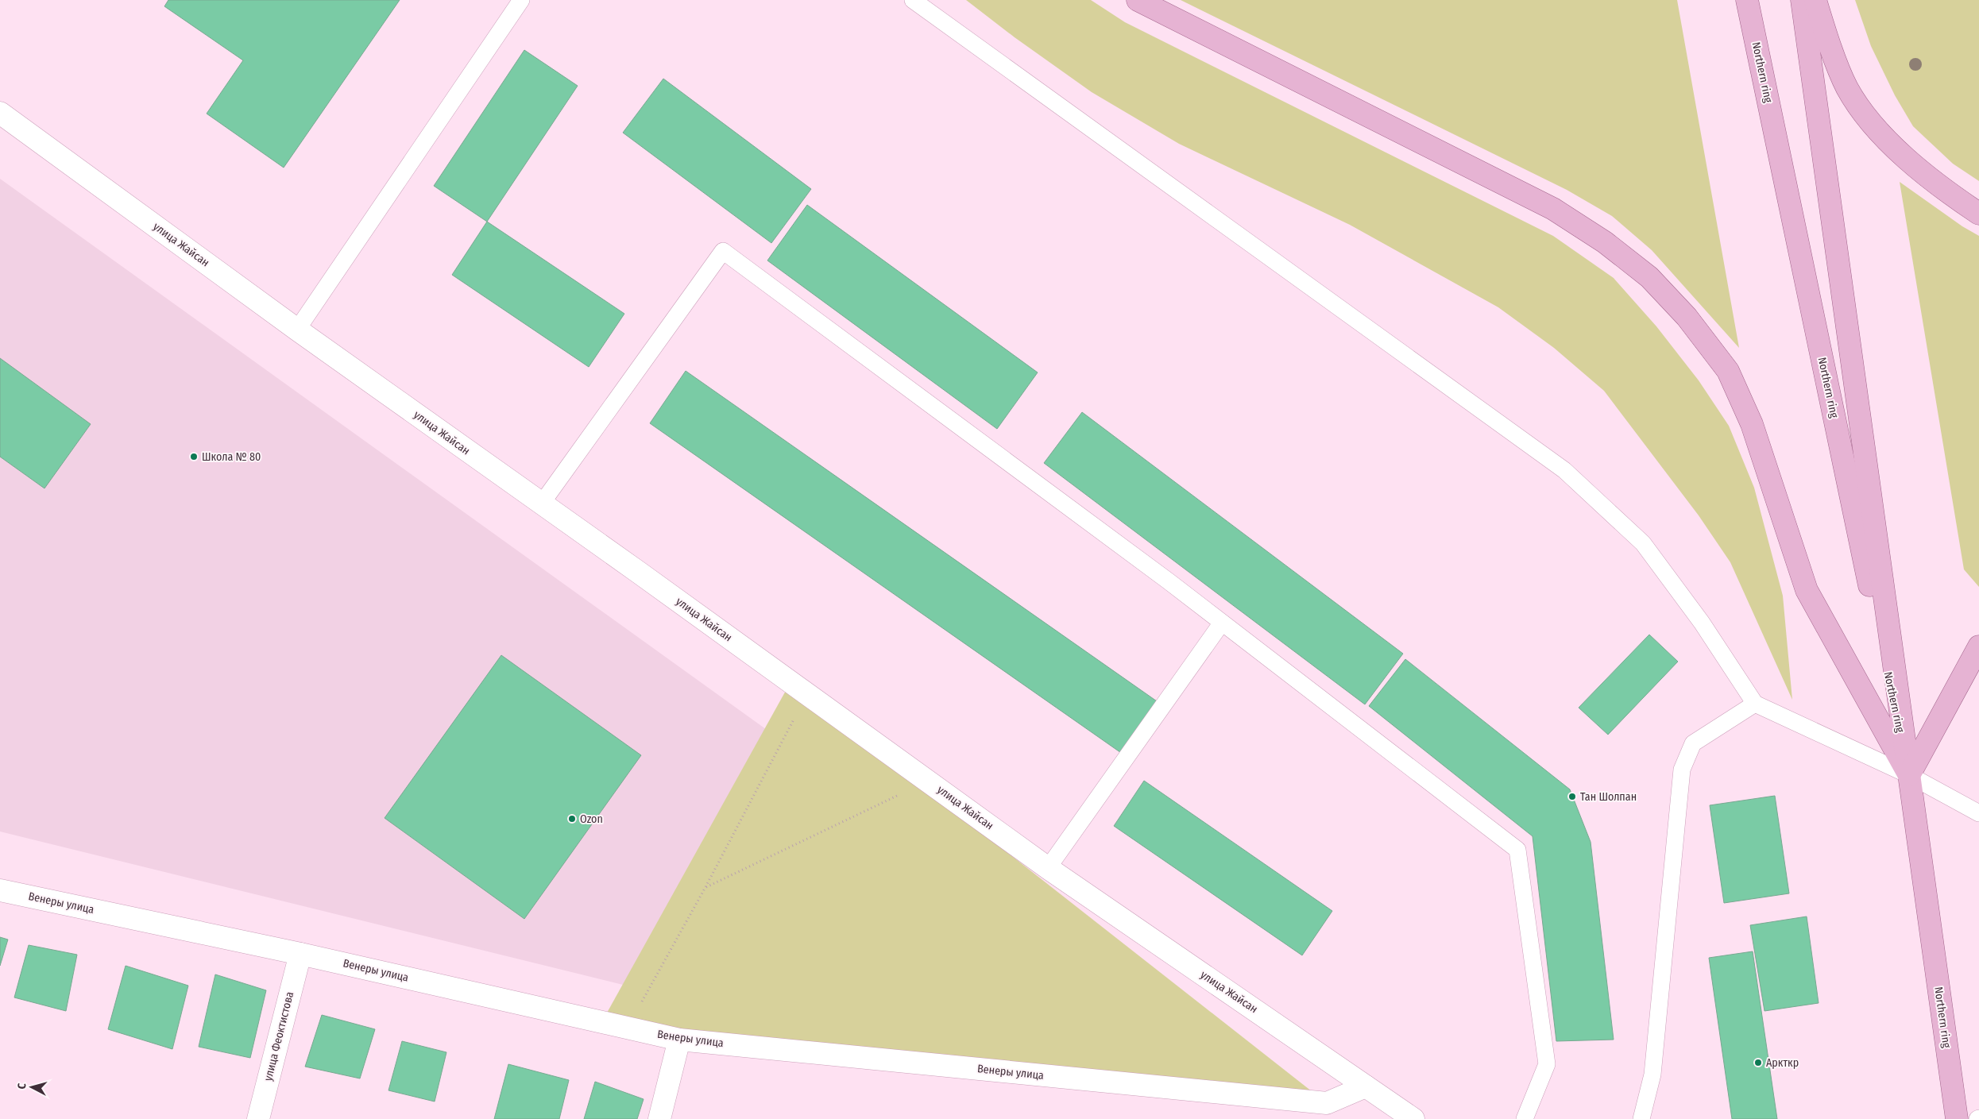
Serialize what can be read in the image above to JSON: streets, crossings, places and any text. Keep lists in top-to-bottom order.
{
  "streets": {
    "main road": ["Northern ring"],
    "street": ["улица Жайсан", "Венеры улица", "улица Феоктистова"]
  },
  "crossings": [
    ["улица Жайсан", "Венеры улица"],
    ["Венеры улица", "улица Феоктистова"]
  ],
  "places": [
    "Школа № 80",
    "Тан Шолпан",
    "Ozon",
    "Аркткр"
  ],
  "north": "left"
}
